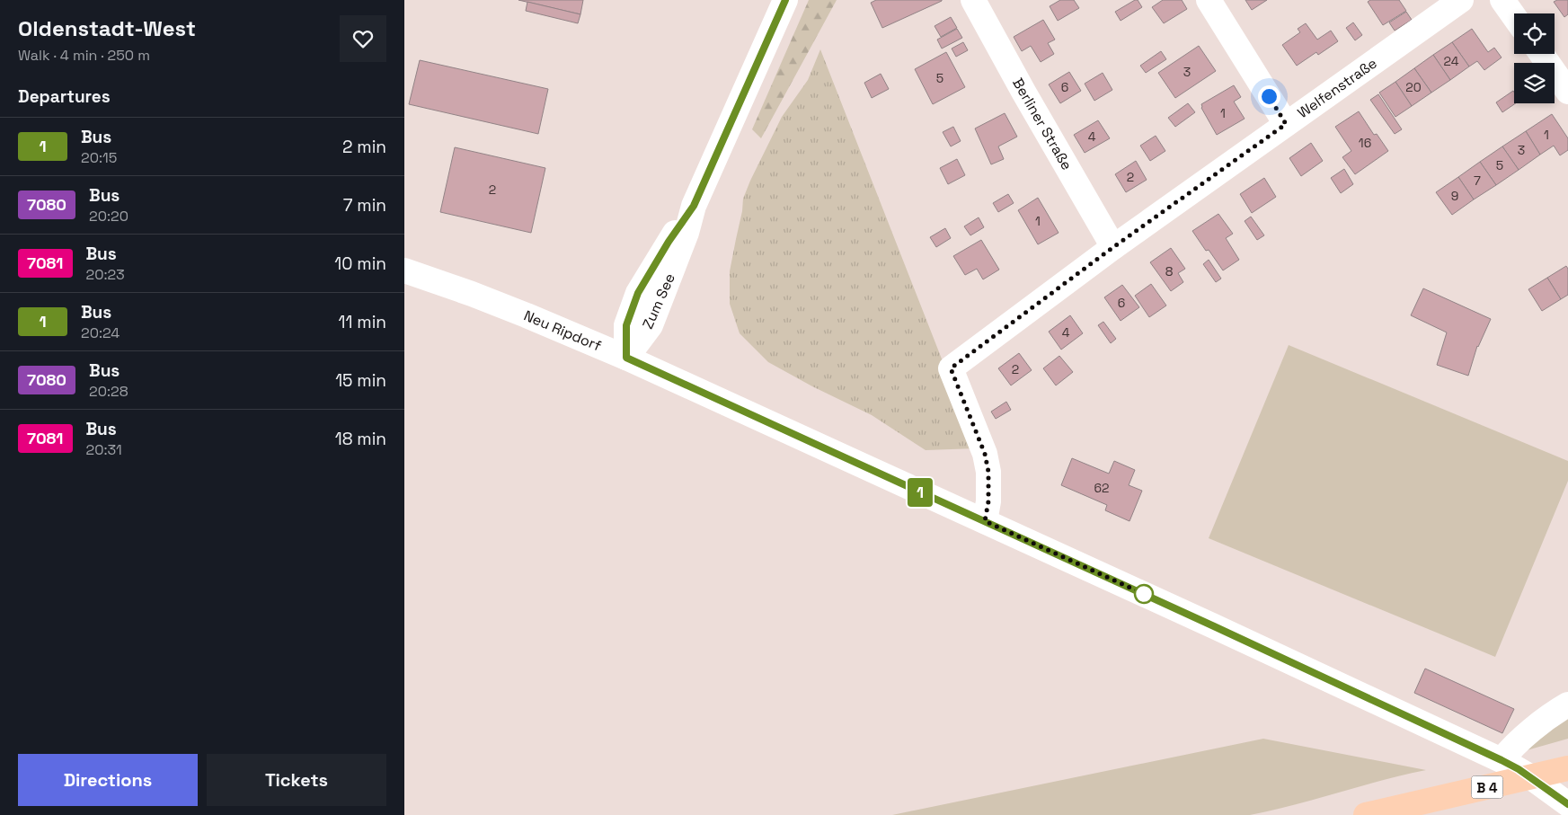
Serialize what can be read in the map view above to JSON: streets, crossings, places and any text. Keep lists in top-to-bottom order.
{
  "streets": {
    "highway": ["B 4"],
    "street": [
      "Welfenstraße",
      "Berliner Straße",
      "Zum See",
      "Neu Ripdorf"
    ]
  },
  "crossings": [
    ["Welfenstraße", "Berliner Straße"],
    ["Welfenstraße", "Neu Ripdorf"],
    ["Zum See", "Neu Ripdorf"]
  ],
  "lines": ["bus line 1"],
  "house_numbers": [
    "24",
    "3",
    "5",
    "6",
    "20",
    "1",
    "1",
    "4",
    "16",
    "3",
    "5",
    "2",
    "7",
    "2",
    "9",
    "1",
    "8",
    "6",
    "4",
    "2",
    "62"
  ],
  "page": {
    "heading": [
      ["Oldenstadt-West", "Walk · 4 min · 250 m"],
      "Departures"
    ],
    "on_map": "1",
    "list": [
      {
        "mark": "1",
        "name": "Bus",
        "note": "20:15",
        "value": "2 min"
      },
      {
        "mark": "7080",
        "name": "Bus",
        "note": "20:20",
        "value": "7 min"
      },
      {
        "mark": "7081",
        "name": "Bus",
        "note": "20:23",
        "value": "10 min"
      },
      {
        "mark": "1",
        "name": "Bus",
        "note": "20:24",
        "value": "11 min"
      },
      {
        "mark": "7080",
        "name": "Bus",
        "note": "20:28",
        "value": "15 min"
      },
      {
        "mark": "7081",
        "name": "Bus",
        "note": "20:31",
        "value": "18 min"
      }
    ],
    "buttons": ["Directions", "Tickets"]
  }
}
